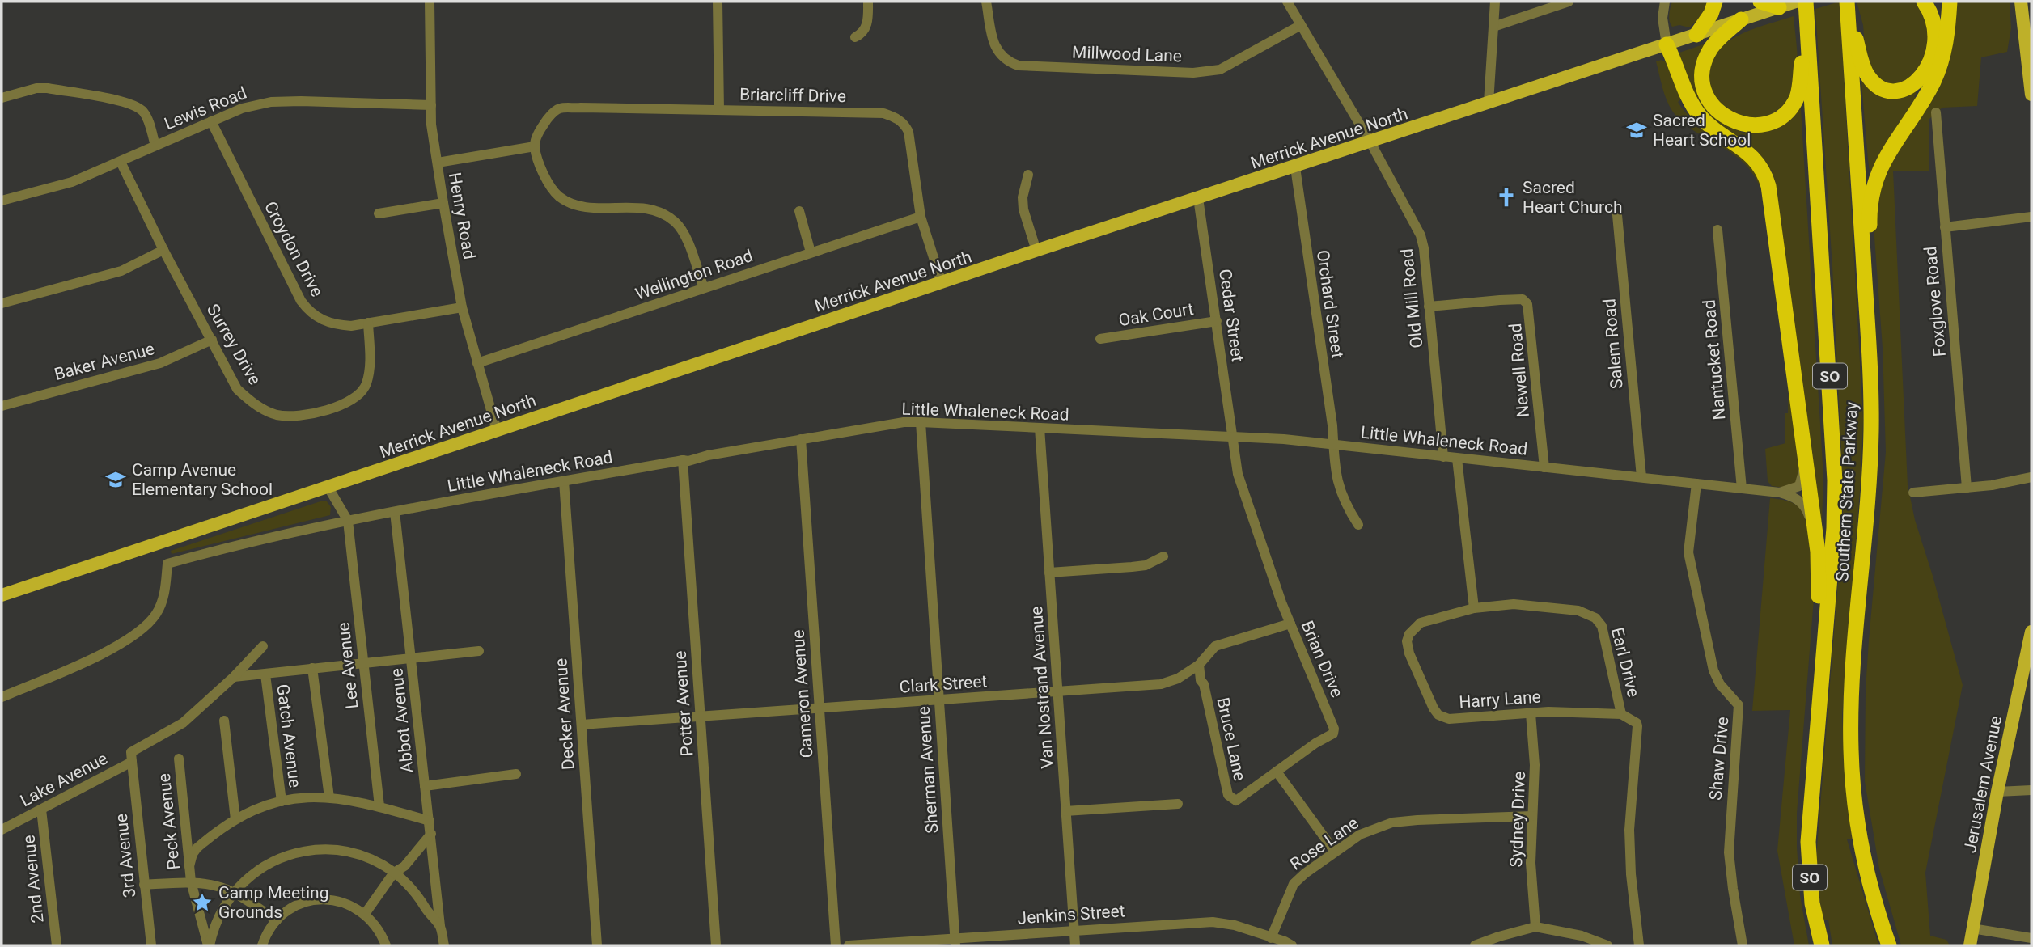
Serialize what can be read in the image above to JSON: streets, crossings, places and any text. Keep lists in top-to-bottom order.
{
  "streets": {
    "highway": ["SO", "Southern State Parkway"],
    "main road": ["Merrick Avenue North", "Jerusalem Avenue"],
    "street": [
      "Millwood Lane",
      "Briarcliff Drive",
      "Lewis Road",
      "Henry Road",
      "Croydon Drive",
      "Wellington Road",
      "Old Mill Road",
      "Foxglove Road",
      "Orchard Street",
      "Oak Court",
      "Cedar Street",
      "Salem Road",
      "Surrey Drive",
      "Nantucket Road",
      "Baker Avenue",
      "Newell Road",
      "Little Whaleneck Road",
      "Brian Drive",
      "Earl Drive",
      "Lee Avenue",
      "Clark Street",
      "Van Nostrand Avenue",
      "Cameron Avenue",
      "Harry Lane",
      "Potter Avenue",
      "Decker Avenue",
      "Abbot Avenue",
      "Gatch Avenue",
      "Bruce Lane",
      "Shaw Drive",
      "Sherman Avenue",
      "Lake Avenue",
      "Sydney Drive",
      "Peck Avenue",
      "Rose Lane",
      "3rd Avenue",
      "2nd Avenue",
      "Jenkins Street"
    ]
  },
  "crossings": [
    ["Millwood Lane", "Old Mill Road"],
    ["Briarcliff Drive", "Merrick Avenue North"],
    ["Briarcliff Drive", "Wellington Road"],
    ["Lewis Road", "Henry Road"],
    ["Lewis Road", "Croydon Drive"],
    ["Lewis Road", "Surrey Drive"],
    ["Merrick Avenue North", "Henry Road"],
    ["Merrick Avenue North", "Old Mill Road"],
    ["Merrick Avenue North", "Orchard Street"],
    ["Merrick Avenue North", "Cedar Street"],
    ["Henry Road", "Croydon Drive"],
    ["Henry Road", "Wellington Road"],
    ["Croydon Drive", "Surrey Drive"],
    ["Old Mill Road", "Newell Road"],
    ["Old Mill Road", "Little Whaleneck Road"],
    ["Orchard Street", "Little Whaleneck Road"],
    ["Oak Court", "Cedar Street"],
    ["Cedar Street", "Little Whaleneck Road"],
    ["Cedar Street", "Brian Drive"],
    ["Salem Road", "Little Whaleneck Road"],
    ["Surrey Drive", "Baker Avenue"],
    ["Nantucket Road", "Little Whaleneck Road"],
    ["Newell Road", "Little Whaleneck Road"],
    ["Little Whaleneck Road", "Brian Drive"],
    ["Little Whaleneck Road", "Lee Avenue"],
    ["Little Whaleneck Road", "Van Nostrand Avenue"],
    ["Little Whaleneck Road", "Cameron Avenue"],
    ["Little Whaleneck Road", "Potter Avenue"],
    ["Little Whaleneck Road", "Decker Avenue"],
    ["Little Whaleneck Road", "Abbot Avenue"],
    ["Little Whaleneck Road", "Shaw Drive"],
    ["Little Whaleneck Road", "Sherman Avenue"],
    ["Brian Drive", "Clark Street"],
    ["Brian Drive", "Bruce Lane"],
    ["Earl Drive", "Harry Lane"],
    ["Clark Street", "Van Nostrand Avenue"],
    ["Clark Street", "Cameron Avenue"],
    ["Clark Street", "Potter Avenue"],
    ["Clark Street", "Decker Avenue"],
    ["Clark Street", "Bruce Lane"],
    ["Clark Street", "Sherman Avenue"],
    ["Van Nostrand Avenue", "Jenkins Street"],
    ["Harry Lane", "Sydney Drive"],
    ["Sherman Avenue", "Jenkins Street"],
    ["Lake Avenue", "3rd Avenue"],
    ["Lake Avenue", "2nd Avenue"],
    ["Sydney Drive", "Rose Lane"],
    ["Rose Lane", "Jenkins Street"]
  ],
  "places": {
    "school or university": ["Sacred Heart School", "Camp Avenue Elementary School"],
    "church": ["Sacred Heart Church"],
    "place": ["Camp Meeting Grounds"]
  }
}
